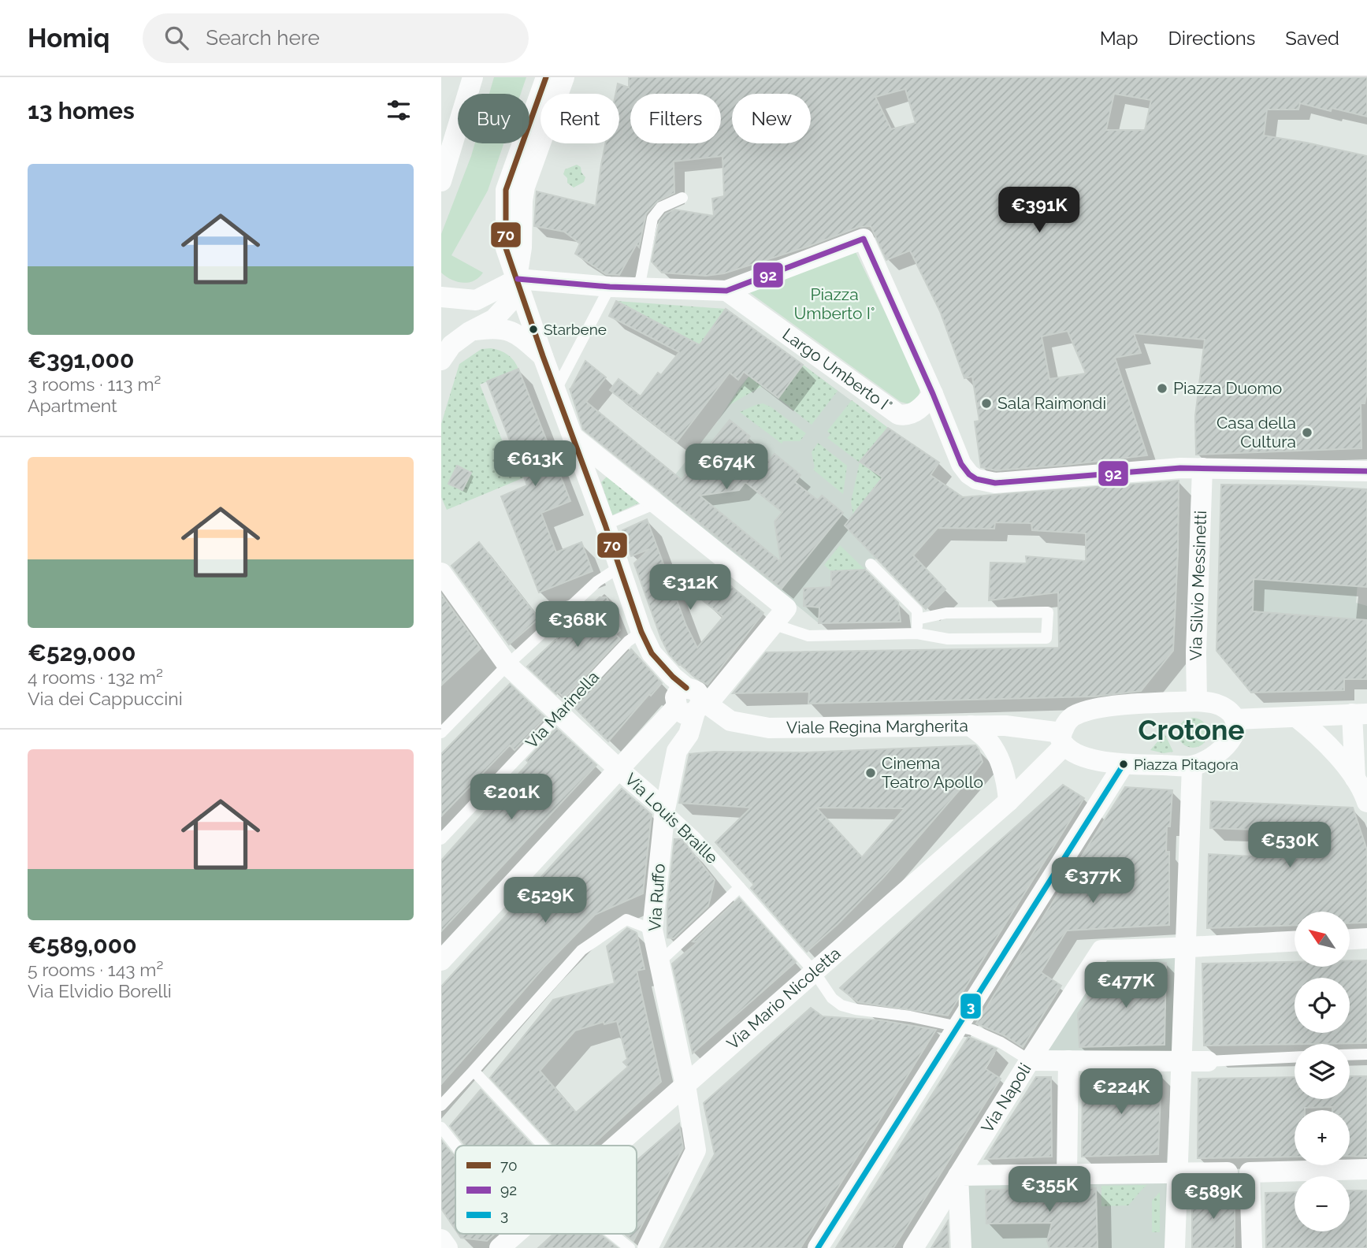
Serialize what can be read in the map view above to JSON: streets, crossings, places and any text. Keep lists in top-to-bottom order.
{
  "streets": {
    "street": [
      "Largo Umberto I°",
      "Via Silvio Messinetti",
      "Viale Regina Margherita",
      "Via Louis Braille",
      "Via Ruffo",
      "Via Mario Nicoletta",
      "Via Napoli"
    ],
    "lane": ["Via Marinella"]
  },
  "crossings": [
    ["Via Marinella", "Viale Regina Margherita"],
    ["Via Marinella", "Via Louis Braille"],
    ["Viale Regina Margherita", "Via Ruffo"],
    ["Viale Regina Margherita", "Via Mario Nicoletta"],
    ["Via Louis Braille", "Via Ruffo"],
    ["Via Louis Braille", "Via Mario Nicoletta"],
    ["Via Louis Braille", "Via Napoli"],
    ["Via Ruffo", "Via Mario Nicoletta"]
  ],
  "districts": ["Crotone"],
  "parks": ["Piazza Umberto I°"],
  "places": [
    "Starbene",
    "Piazza Duomo",
    "Sala Raimondi",
    "Casa della Cultura",
    "Piazza Pitagora",
    "Cinema Teatro Apollo"
  ],
  "lines": ["transit line 70", "transit line 92", "transit line 3"],
  "legend": ["70", "92", "3"],
  "north": "top left",
  "page": {
    "header": "Homiq",
    "search": "Search here",
    "nav": ["Map", "Directions", "Saved"],
    "heading": "13 homes",
    "chip": [
      "Buy",
      "Rent",
      "Filters",
      "New"
    ],
    "list": [
      {
        "name": "€391,000",
        "note": "3 rooms · 113 m² · Apartment"
      },
      {
        "name": "€529,000",
        "note": "4 rooms · 132 m² · Via dei Cappuccini"
      },
      {
        "name": "€589,000",
        "note": "5 rooms · 143 m² · Via Elvidio Borelli"
      }
    ],
    "price": [
      "€391K",
      "€613K",
      "€674K",
      "€312K",
      "€368K",
      "€201K",
      "€530K",
      "€377K",
      "€529K",
      "€477K",
      "€224K",
      "€355K",
      "€589K"
    ],
    "map_buttons": ["+", "−"]
  }
}
